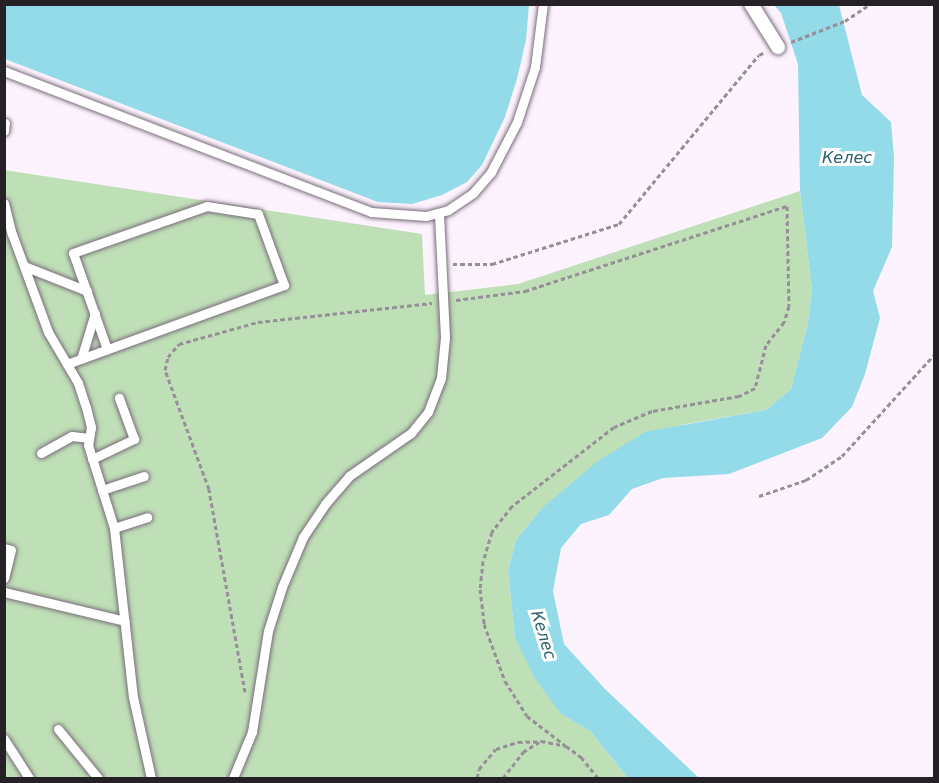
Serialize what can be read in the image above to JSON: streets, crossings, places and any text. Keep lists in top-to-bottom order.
{
  "water": ["Келес"]
}
